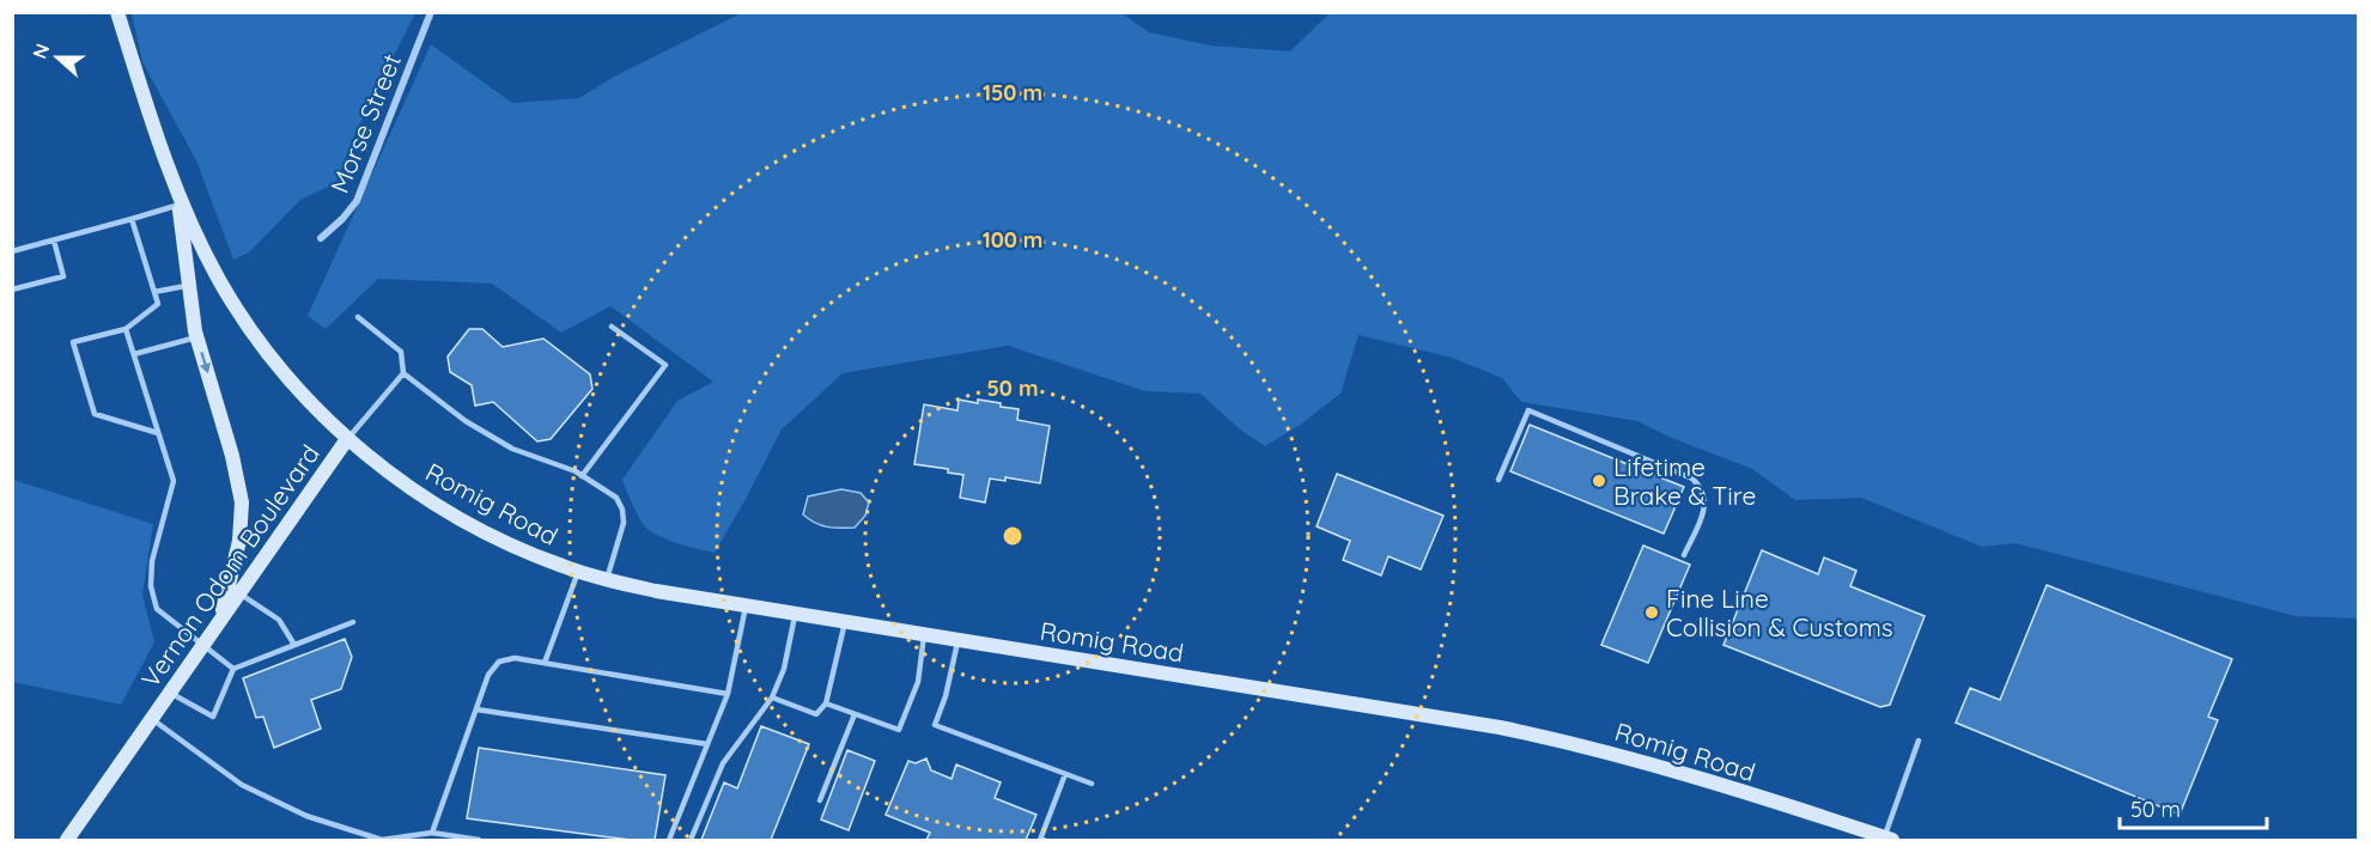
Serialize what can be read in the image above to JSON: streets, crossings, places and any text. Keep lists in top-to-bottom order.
{
  "streets": {
    "street": ["Morse Street", "Romig Road", "Vernon Odom Boulevard"]
  },
  "crossings": [
    ["Romig Road", "Vernon Odom Boulevard"]
  ],
  "places": ["Lifetime Brake & Tire", "Fine Line Collision & Customs"],
  "scale_bar": "50 m",
  "north": "left",
  "rings": ["150 m", "100 m", "50 m"]
}
